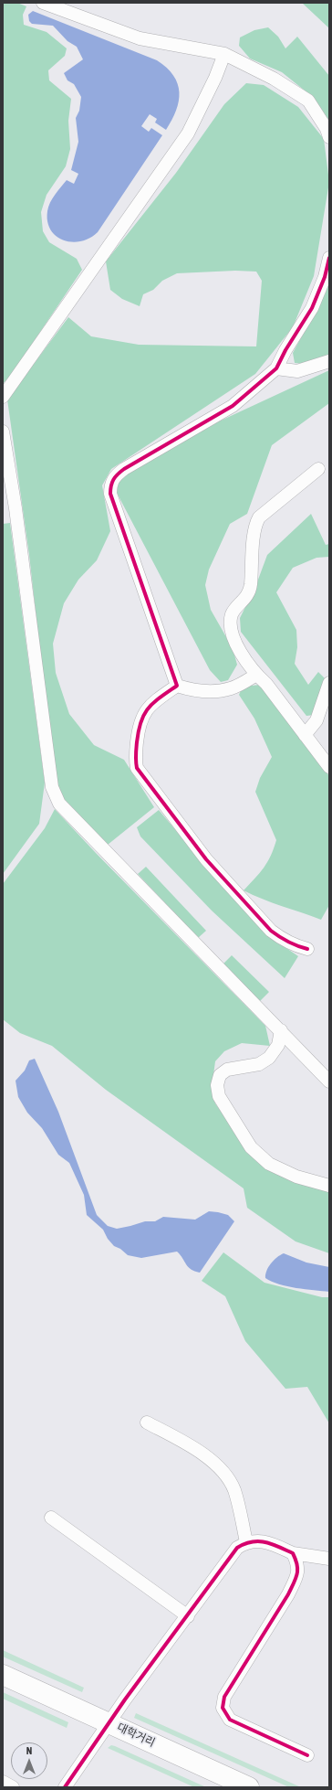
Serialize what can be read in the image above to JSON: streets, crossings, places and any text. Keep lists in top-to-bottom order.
{
  "streets": {
    "main road": ["대학거리"]
  },
  "north": "top"
}
